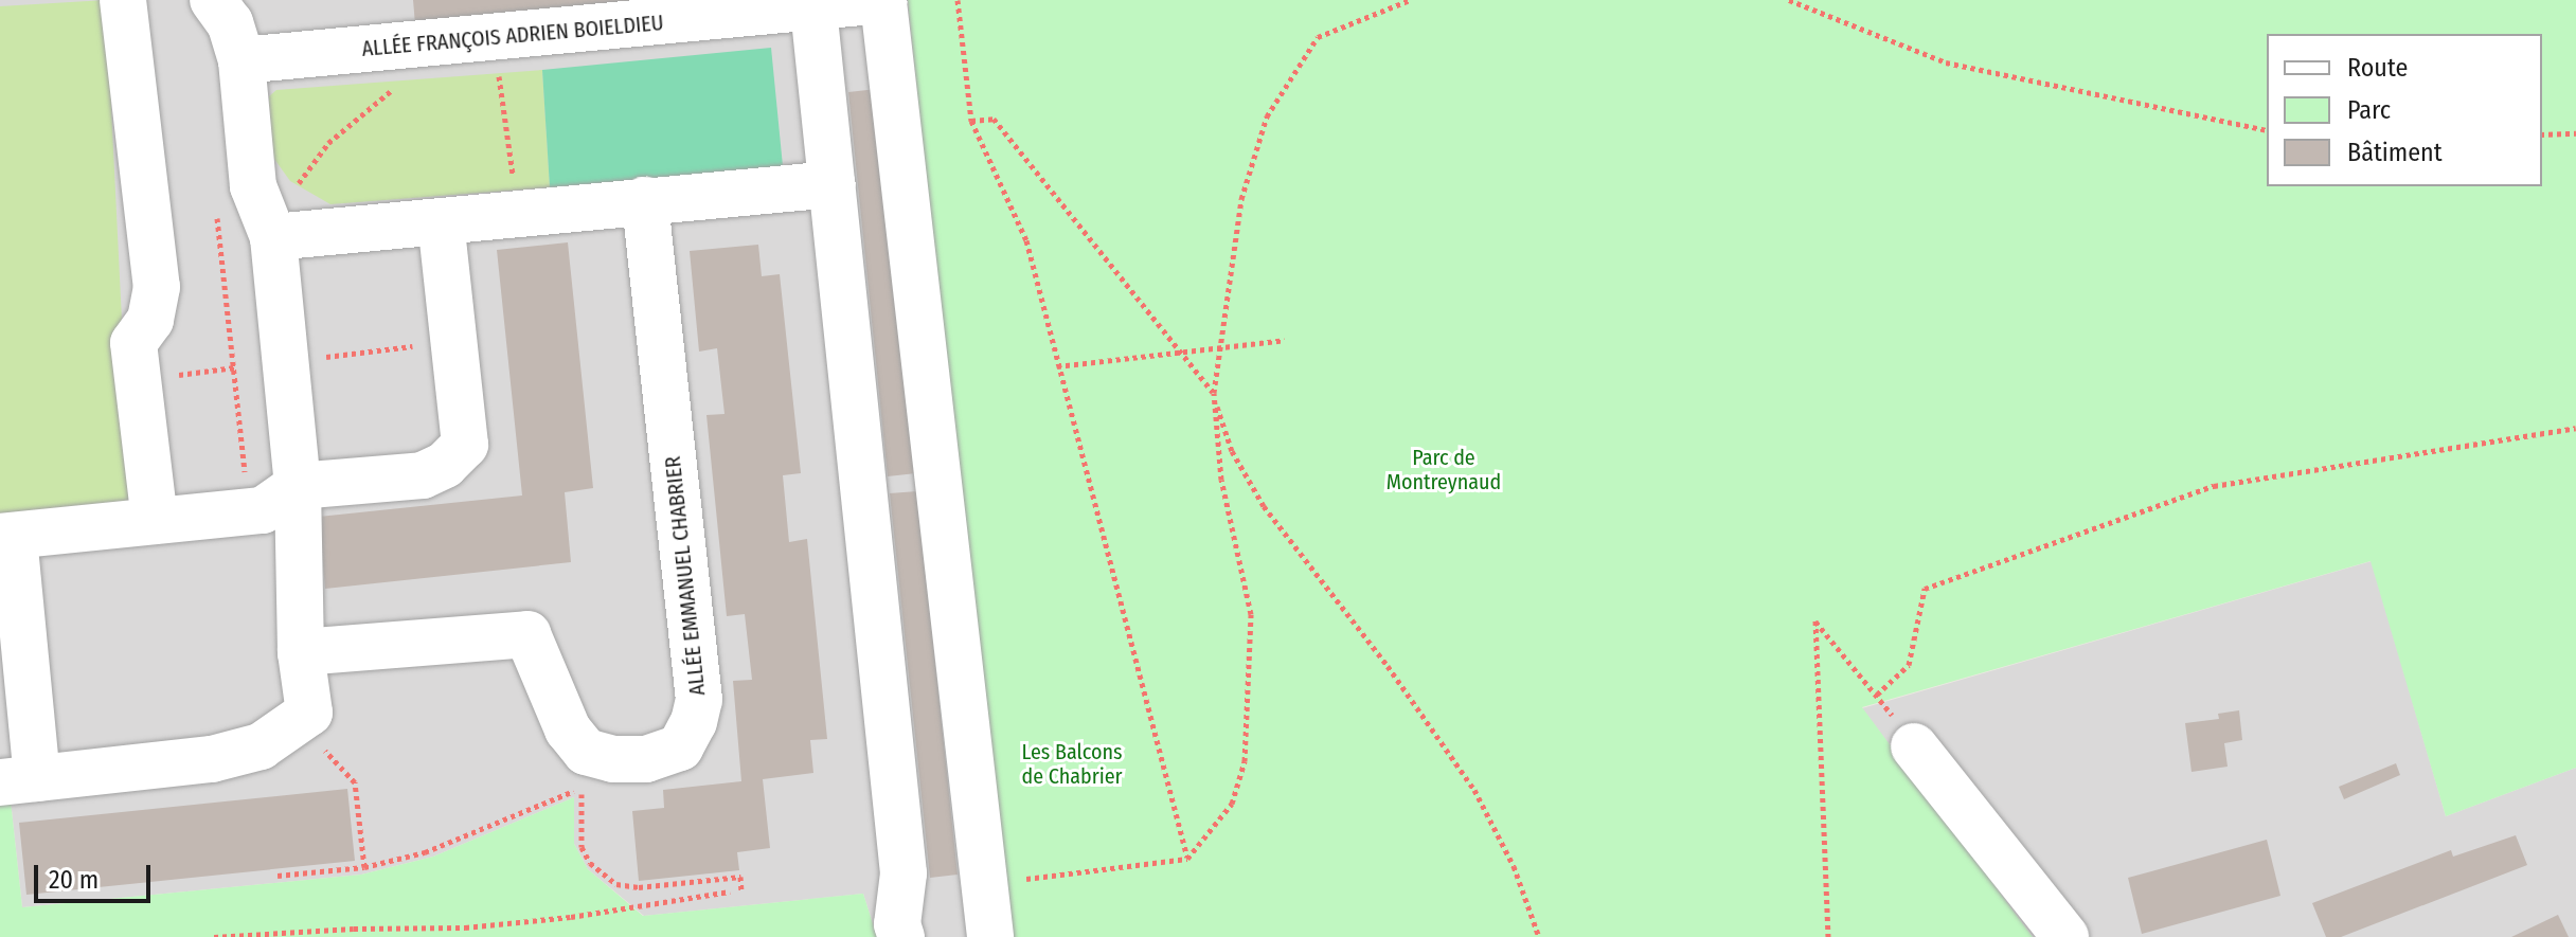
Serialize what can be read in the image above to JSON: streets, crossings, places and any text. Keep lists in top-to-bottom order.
{
  "streets": {
    "street": ["ALLÉE FRANÇOIS ADRIEN BOIELDIEU", "ALLÉE EMMANUEL CHABRIER"]
  },
  "parks": ["Parc de Montreynaud", "Les Balcons de Chabrier"],
  "legend": ["Route", "Parc", "Bâtiment"],
  "scale_bar": "20 m"
}
